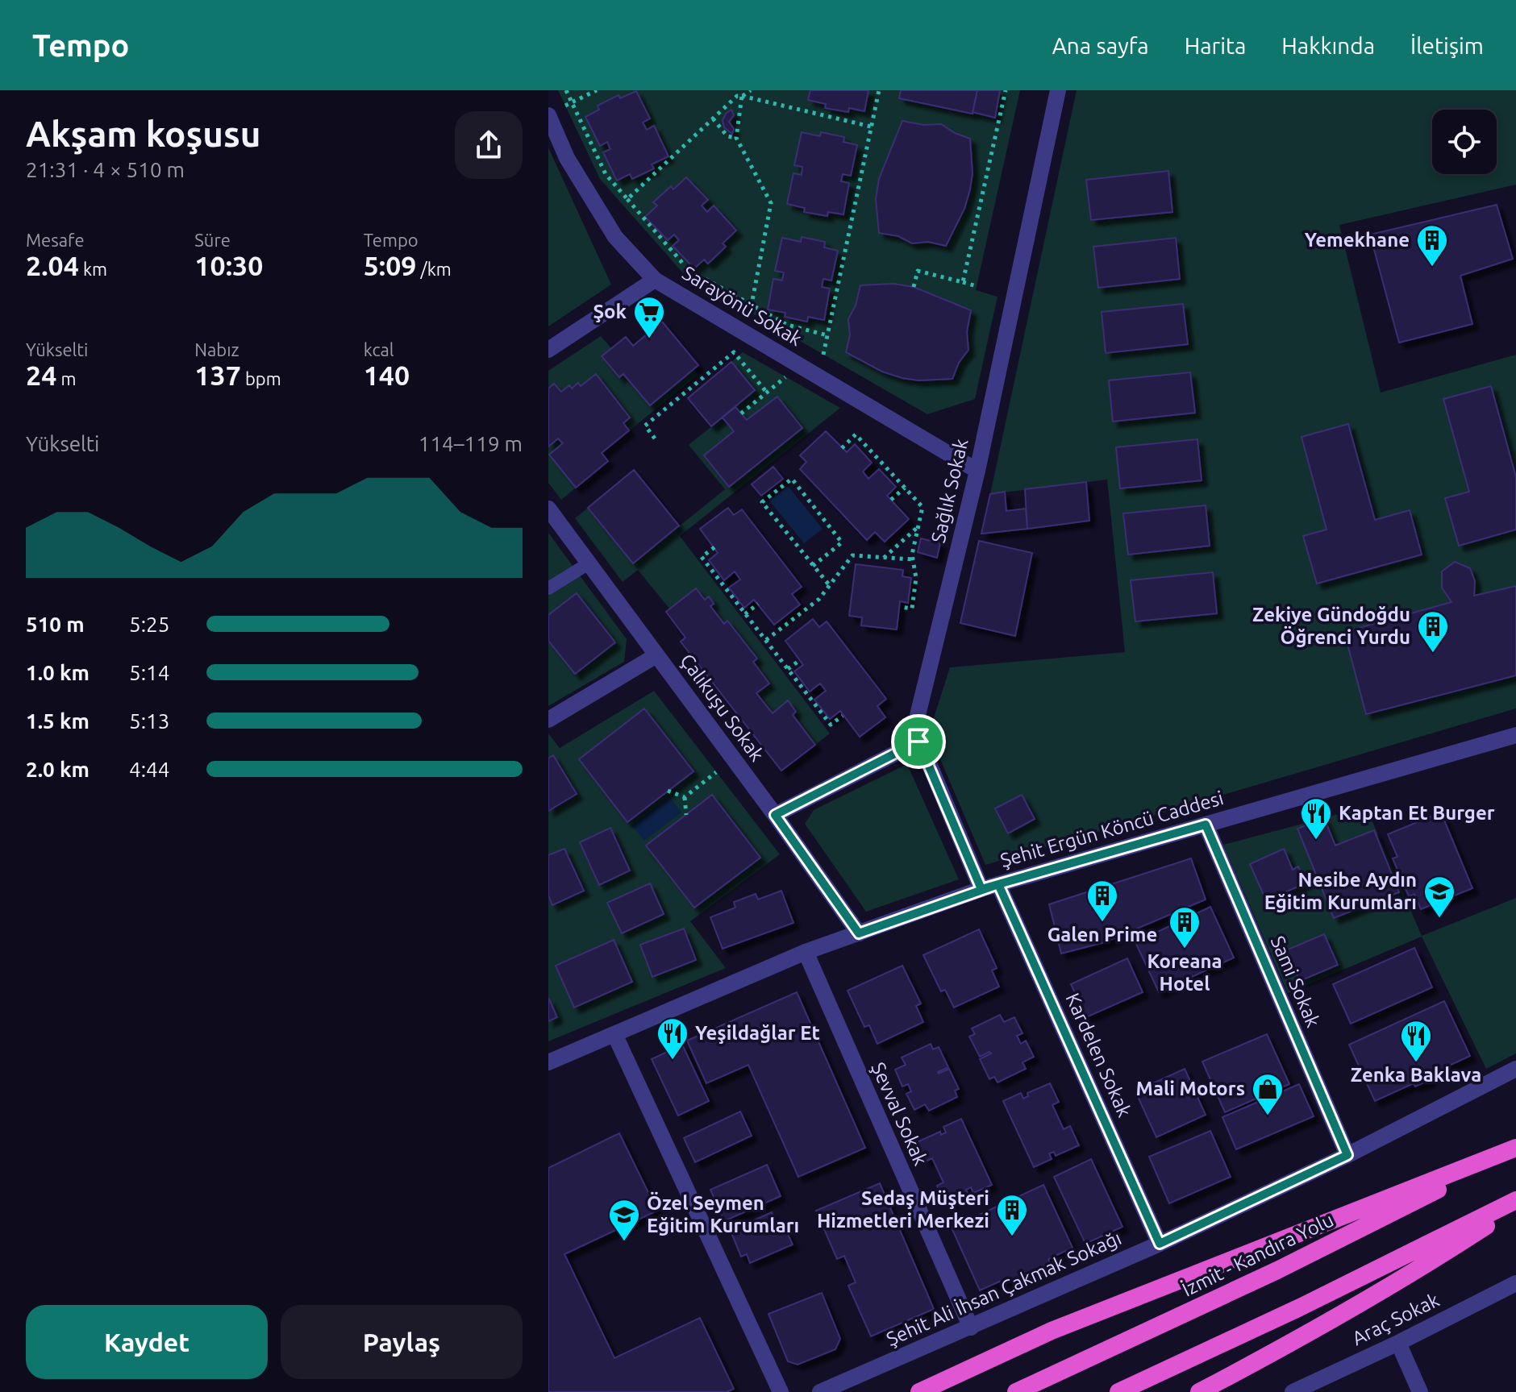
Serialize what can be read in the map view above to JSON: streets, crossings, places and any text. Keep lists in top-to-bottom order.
{
  "streets": {
    "highway": ["İzmit - Kandıra Yolu"],
    "street": [
      "Sarayönü Sokak",
      "Sağlık Sokak",
      "Çalıkuşu Sokak",
      "Şehit Ergün Köncü Caddesi",
      "Sami Sokak",
      "Kardelen Sokak",
      "Şevval Sokak",
      "Şehit Ali İhsan Çakmak Sokağı",
      "Araç Sokak"
    ]
  },
  "crossings": [
    ["Sarayönü Sokak", "Sağlık Sokak"],
    ["Sağlık Sokak", "Şehit Ergün Köncü Caddesi"],
    ["Çalıkuşu Sokak", "Şehit Ergün Köncü Caddesi"],
    ["Şehit Ergün Köncü Caddesi", "Sami Sokak"],
    ["Şehit Ergün Köncü Caddesi", "Kardelen Sokak"],
    ["Şehit Ergün Köncü Caddesi", "Şevval Sokak"],
    ["Sami Sokak", "Şehit Ali İhsan Çakmak Sokağı"],
    ["Kardelen Sokak", "Şehit Ali İhsan Çakmak Sokağı"],
    ["Şevval Sokak", "Şehit Ali İhsan Çakmak Sokağı"]
  ],
  "places": {
    "building": [
      "Yemekhane",
      "Zekiye Gündoğdu Öğrenci Yurdu",
      "Galen Prime",
      "Koreana Hotel",
      "Sedaş Müşteri Hizmetleri Merkezi"
    ],
    "supermarket": ["Şok"],
    "restaurant": ["Kaptan Et Burger", "Yeşildağlar Et", "Zenka Baklava"],
    "school or university": ["Nesibe Aydın Eğitim Kurumları", "Özel Seymen Eğitim Kurumları"],
    "shop": ["Mali Motors"]
  },
  "page": {
    "header": "Tempo",
    "nav": [
      "Ana sayfa",
      "Harita",
      "Hakkında",
      "İletişim"
    ],
    "heading": ["Akşam koşusu", "21:31 · 4 × 510 m"],
    "stats": [
      ["Mesafe", "2.04 km"],
      ["Süre", "10:30"],
      ["Tempo", "5:09 /km"],
      ["Yükselti", "24 m"],
      ["Nabız", "137 bpm"],
      ["kcal", "140"]
    ],
    "chart": ["Yükselti", "114–119 m"],
    "list": [
      {
        "name": "510 m",
        "note": "5:25"
      },
      {
        "name": "1.0 km",
        "note": "5:14"
      },
      {
        "name": "1.5 km",
        "note": "5:13"
      },
      {
        "name": "2.0 km",
        "note": "4:44"
      }
    ],
    "buttons": ["Kaydet", "Paylaş"]
  }
}
